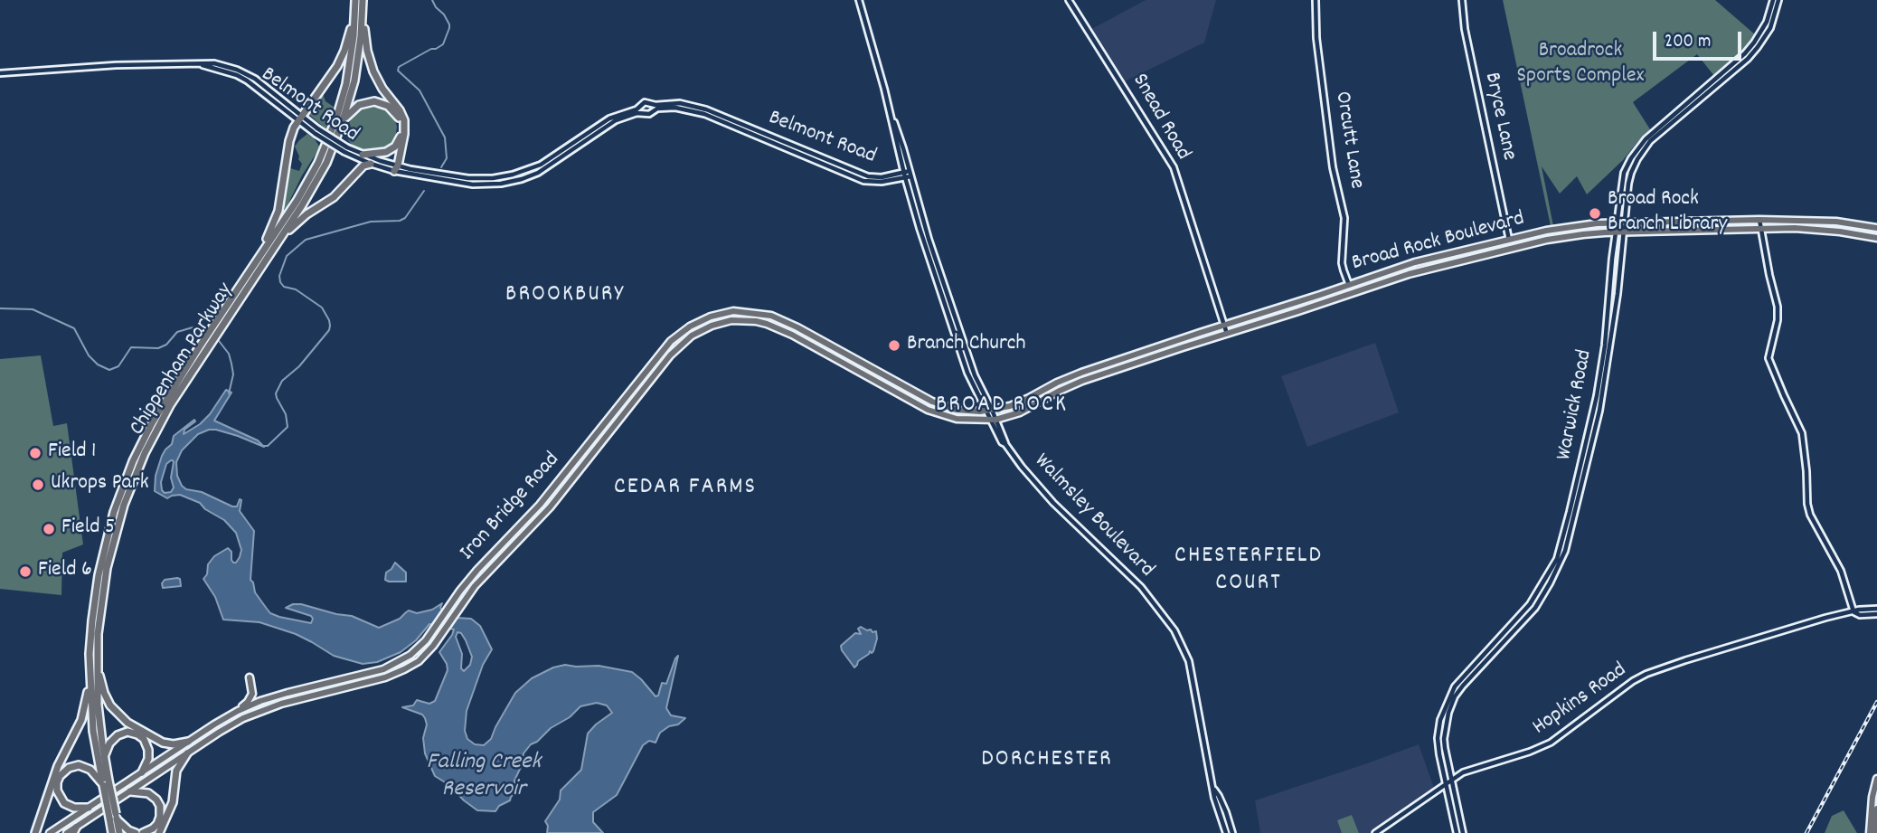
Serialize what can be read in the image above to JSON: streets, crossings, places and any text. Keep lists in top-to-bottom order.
{
  "streets": {
    "highway": ["Chippenham Parkway"],
    "main road": [
      "Belmont Road",
      "Bryce Lane",
      "Snead Road",
      "Orcutt Lane",
      "Broad Rock Boulevard",
      "Warwick Road",
      "Iron Bridge Road",
      "Walmsley Boulevard",
      "Hopkins Road"
    ]
  },
  "crossings": [
    ["Belmont Road", "Walmsley Boulevard"],
    ["Bryce Lane", "Broad Rock Boulevard"],
    ["Snead Road", "Broad Rock Boulevard"],
    ["Orcutt Lane", "Broad Rock Boulevard"],
    ["Broad Rock Boulevard", "Warwick Road"],
    ["Broad Rock Boulevard", "Iron Bridge Road"],
    ["Broad Rock Boulevard", "Walmsley Boulevard"],
    ["Warwick Road", "Hopkins Road"],
    ["Iron Bridge Road", "Walmsley Boulevard"]
  ],
  "districts": [
    "BROOKBURY",
    "BROAD ROCK",
    "CEDAR FARMS",
    "CHESTERFIELD COURT",
    "DORCHESTER"
  ],
  "water": ["Falling Creek Reservoir"],
  "parks": ["Broadrock Sports Complex"],
  "places": [
    "Broad Rock Branch Library",
    "Branch Church",
    "Field 1",
    "Ukrops Park",
    "Field 5",
    "Field 6"
  ],
  "scale_bar": "200 m"
}
